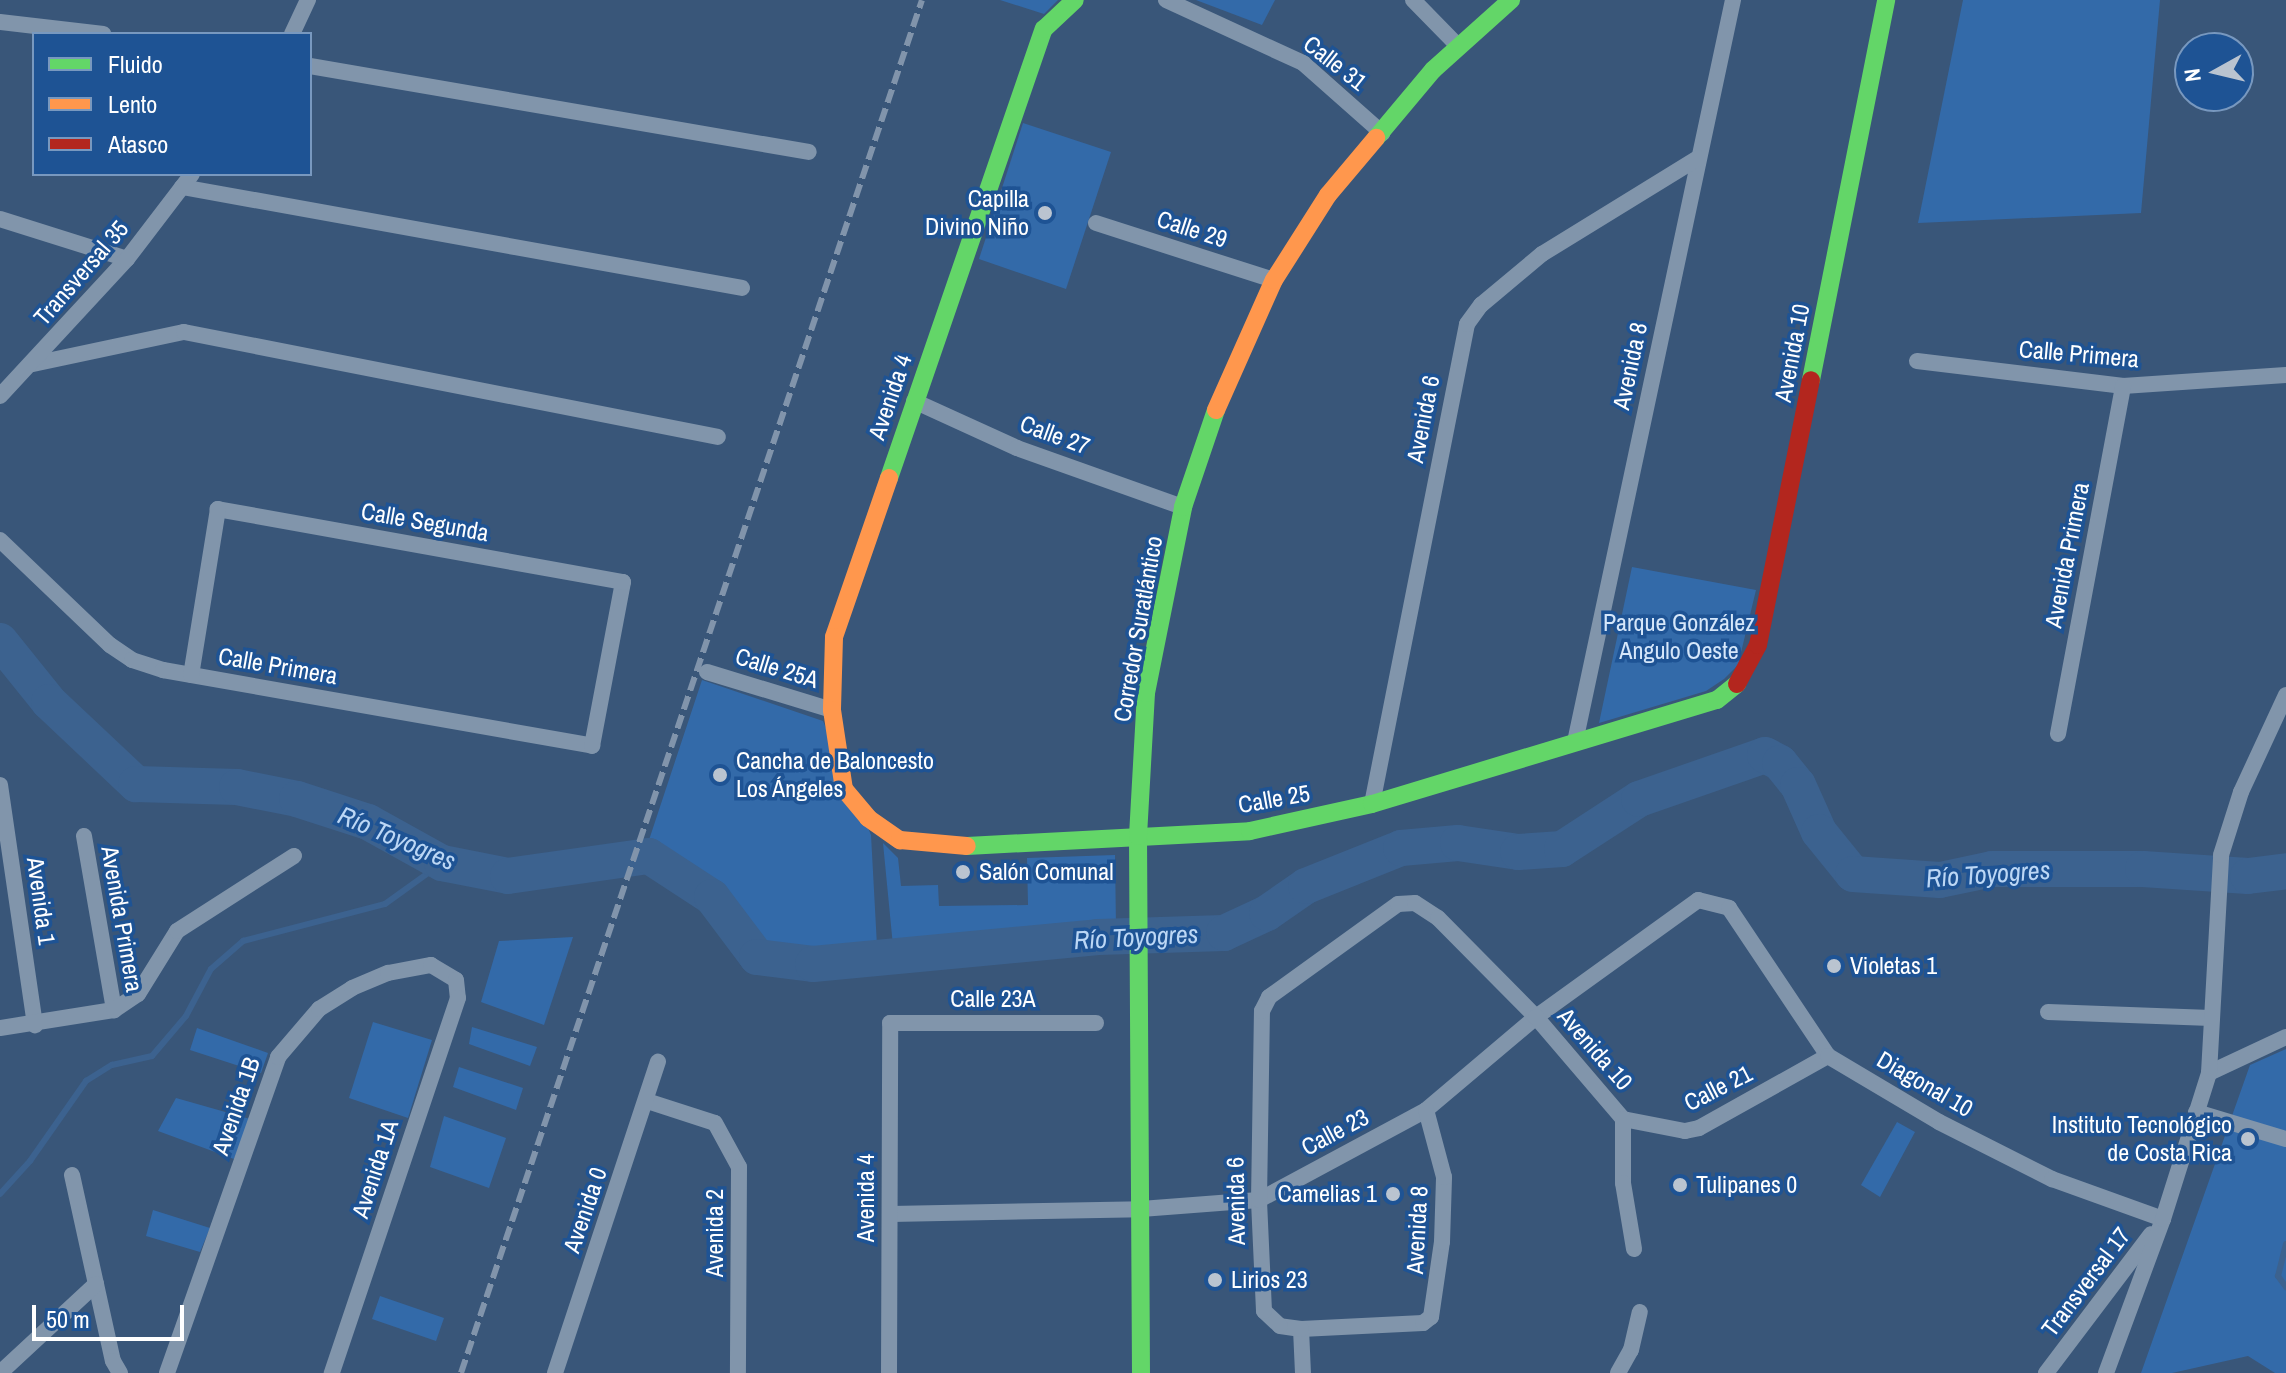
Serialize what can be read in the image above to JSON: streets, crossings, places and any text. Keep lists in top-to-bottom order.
{
  "streets": {
    "street": [
      "Calle 31",
      "Calle 29",
      "Transversal 35",
      "Avenida 10",
      "Calle Primera",
      "Avenida 8",
      "Avenida 4",
      "Avenida 6",
      "Calle 27",
      "Calle Segunda",
      "Avenida Primera",
      "Corredor Suratlántico",
      "Calle 25A",
      "Calle 25",
      "Avenida 1",
      "Calle 23A",
      "Diagonal 10",
      "Calle 21",
      "Avenida 1B",
      "Calle 23",
      "Avenida 1A",
      "Avenida 0",
      "Avenida 2",
      "Transversal 17"
    ]
  },
  "crossings": [
    ["Calle 31", "Corredor Suratlántico"],
    ["Calle 29", "Corredor Suratlántico"],
    ["Avenida 10", "Avenida 6"],
    ["Avenida 10", "Calle 25"],
    ["Avenida 10", "Calle 21"],
    ["Avenida 10", "Calle 23"],
    ["Calle Primera", "Calle Segunda"],
    ["Calle Primera", "Avenida Primera"],
    ["Avenida 8", "Avenida 6"],
    ["Avenida 8", "Calle 25"],
    ["Avenida 8", "Calle 23"],
    ["Avenida 4", "Calle 27"],
    ["Avenida 4", "Calle 25A"],
    ["Avenida 4", "Calle 25"],
    ["Avenida 4", "Calle 23A"],
    ["Avenida 4", "Calle 23"],
    ["Avenida 6", "Calle 25"],
    ["Avenida 6", "Calle 23"],
    ["Calle 27", "Corredor Suratlántico"],
    ["Corredor Suratlántico", "Calle 25"],
    ["Corredor Suratlántico", "Calle 23"],
    ["Diagonal 10", "Calle 21"],
    ["Diagonal 10", "Calle 23"],
    ["Diagonal 10", "Transversal 17"],
    ["Avenida 1B", "Avenida 1A"],
    ["Avenida 0", "Avenida 2"]
  ],
  "water": ["Río Toyogres"],
  "parks": ["Parque González Angulo Oeste"],
  "places": [
    "Capilla Divino Niño",
    "Cancha de Baloncesto Los Ángeles",
    "Salón Comunal",
    "Violetas 1",
    "Instituto Tecnológico de Costa Rica",
    "Tulipanes 0",
    "Camelias 1",
    "Lirios 23"
  ],
  "legend": ["Fluido", "Lento", "Atasco"],
  "scale_bar": "50 m",
  "north": "left"
}
